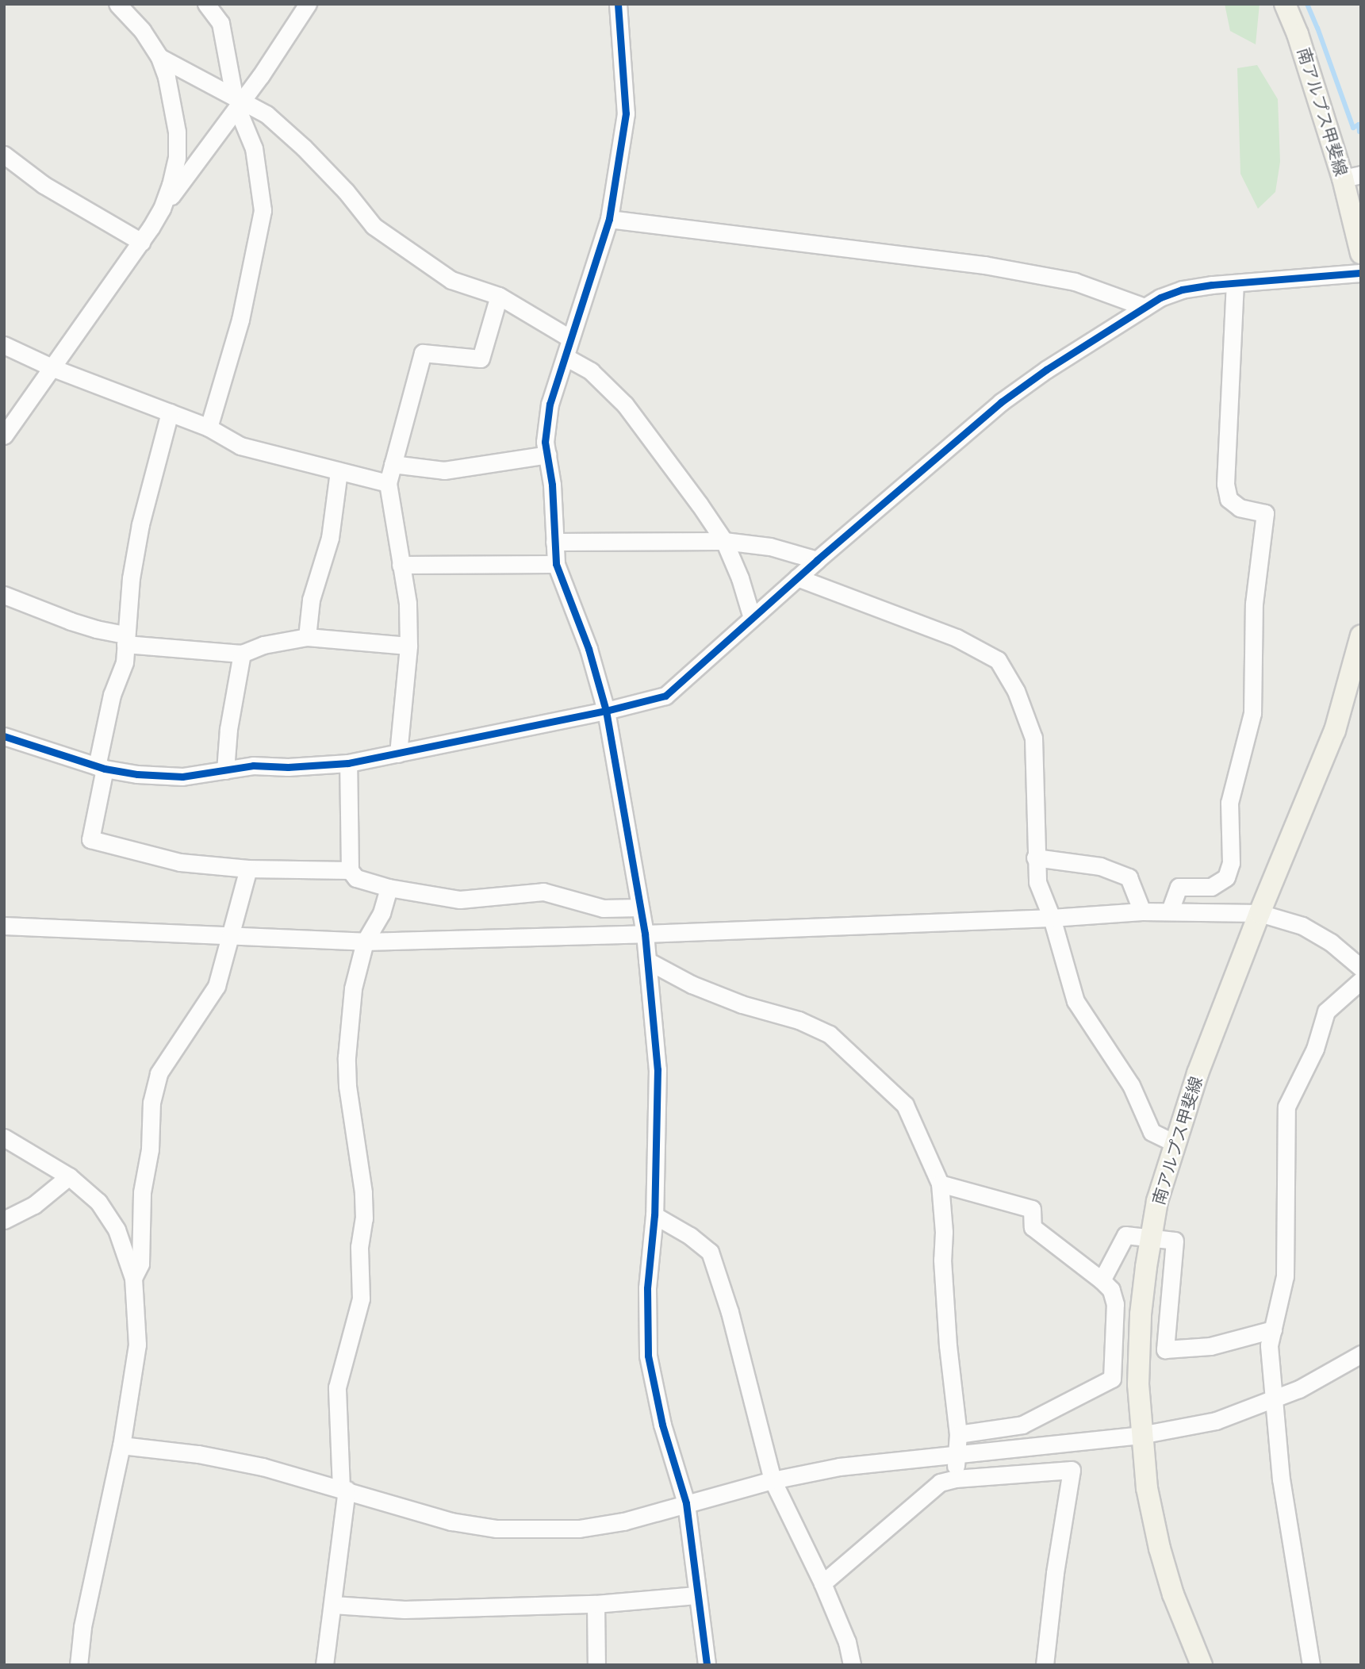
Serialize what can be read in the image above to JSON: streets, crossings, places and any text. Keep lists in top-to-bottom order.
{
  "streets": {
    "main road": ["南アルプス甲斐線"]
  }
}
